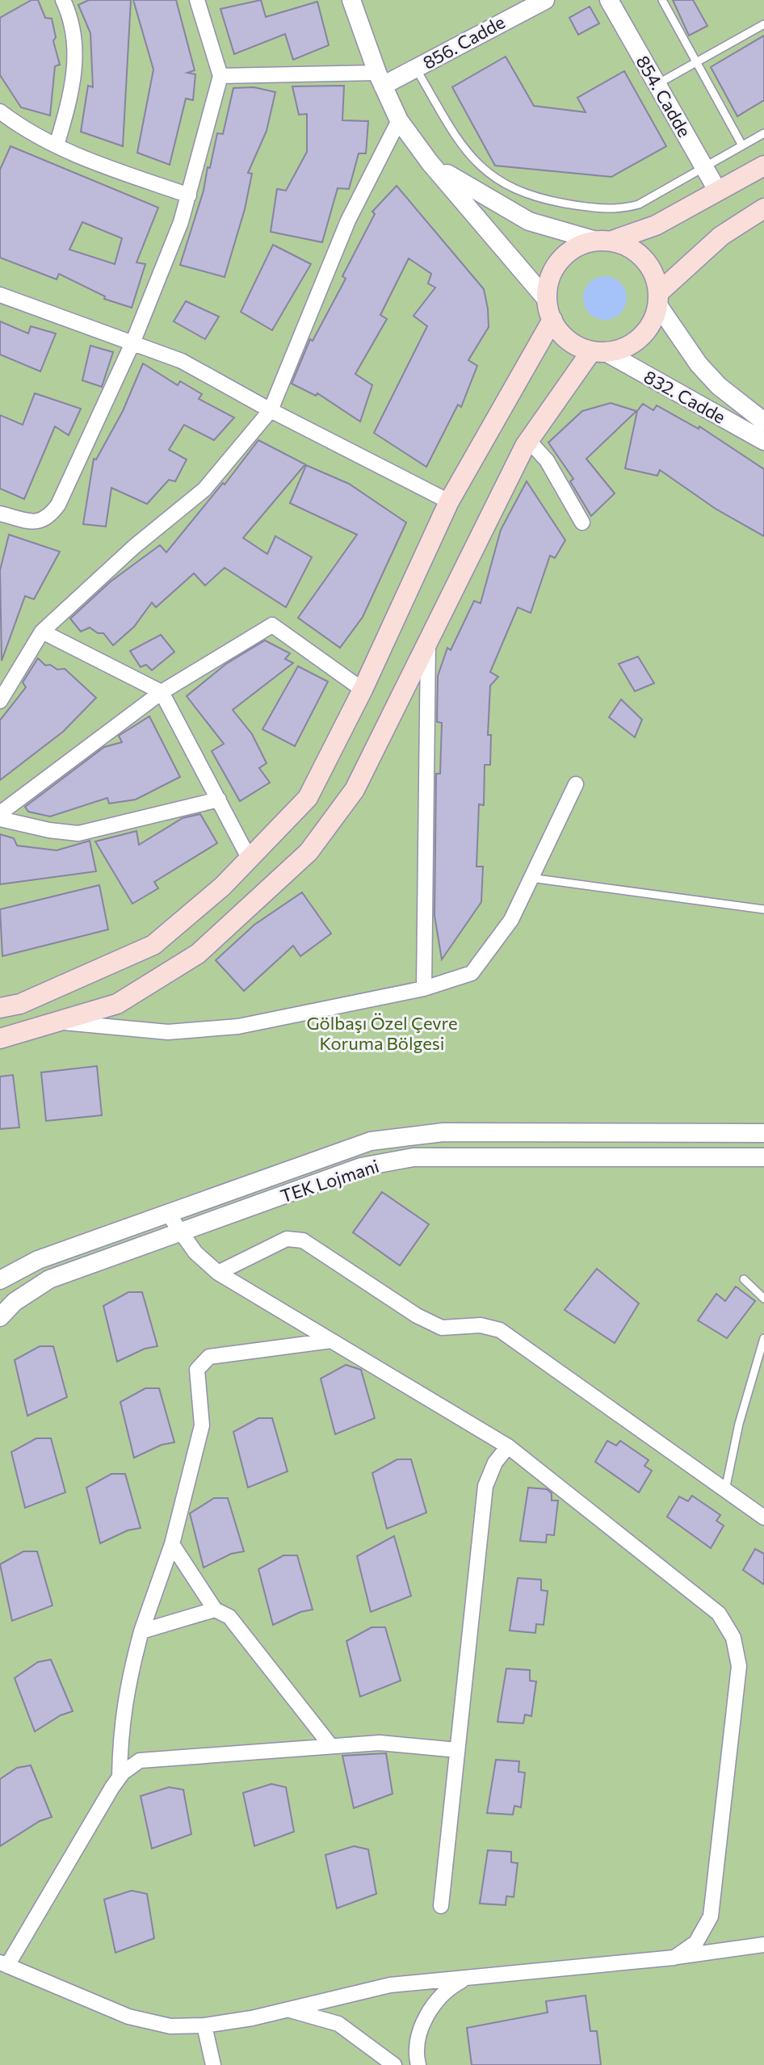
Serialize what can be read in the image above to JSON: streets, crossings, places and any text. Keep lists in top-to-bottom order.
{
  "streets": {
    "street": [
      "856. Cadde",
      "854. Cadde",
      "832. Cadde",
      "TEK Lojmani"
    ]
  },
  "parks": ["Gölbaşı Özel Çevre Koruma Bölgesi"]
}
